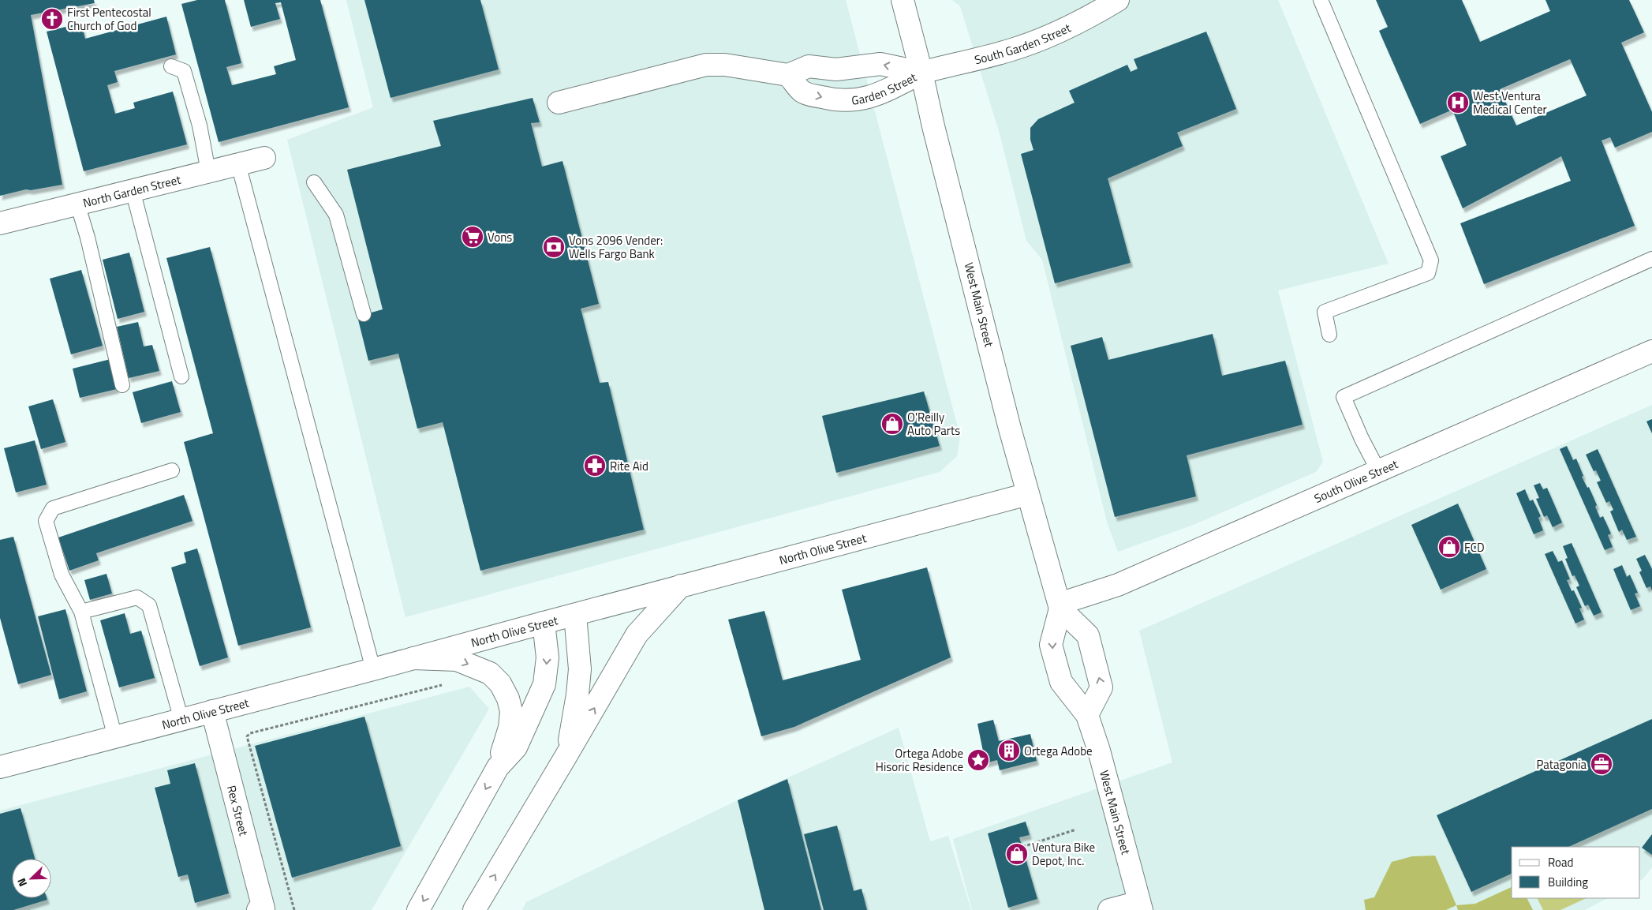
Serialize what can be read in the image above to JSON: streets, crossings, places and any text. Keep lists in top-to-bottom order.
{
  "streets": {
    "main road": [
      "South Garden Street",
      "Garden Street",
      "North Garden Street",
      "West Main Street",
      "South Olive Street",
      "North Olive Street",
      "Rex Street"
    ]
  },
  "crossings": [
    ["South Garden Street", "Garden Street"],
    ["South Garden Street", "West Main Street"],
    ["Garden Street", "West Main Street"],
    ["West Main Street", "South Olive Street"],
    ["West Main Street", "North Olive Street"],
    ["North Olive Street", "Rex Street"]
  ],
  "places": {
    "church": ["First Pentecostal Church of God"],
    "hospital": ["West Ventura Medical Center"],
    "supermarket": ["Vons"],
    "bank": ["Vons 2096 Vender: Wells Fargo Bank"],
    "shop": ["O'Reilly Auto Parts", "FCD", "Ventura Bike Depot, Inc."],
    "pharmacy": ["Rite Aid"],
    "building": ["Ortega Adobe"],
    "place": ["Ortega Adobe Hisoric Residence"],
    "office": ["Patagonia"]
  },
  "legend": ["Road", "Building"],
  "north": "bottom left"
}
